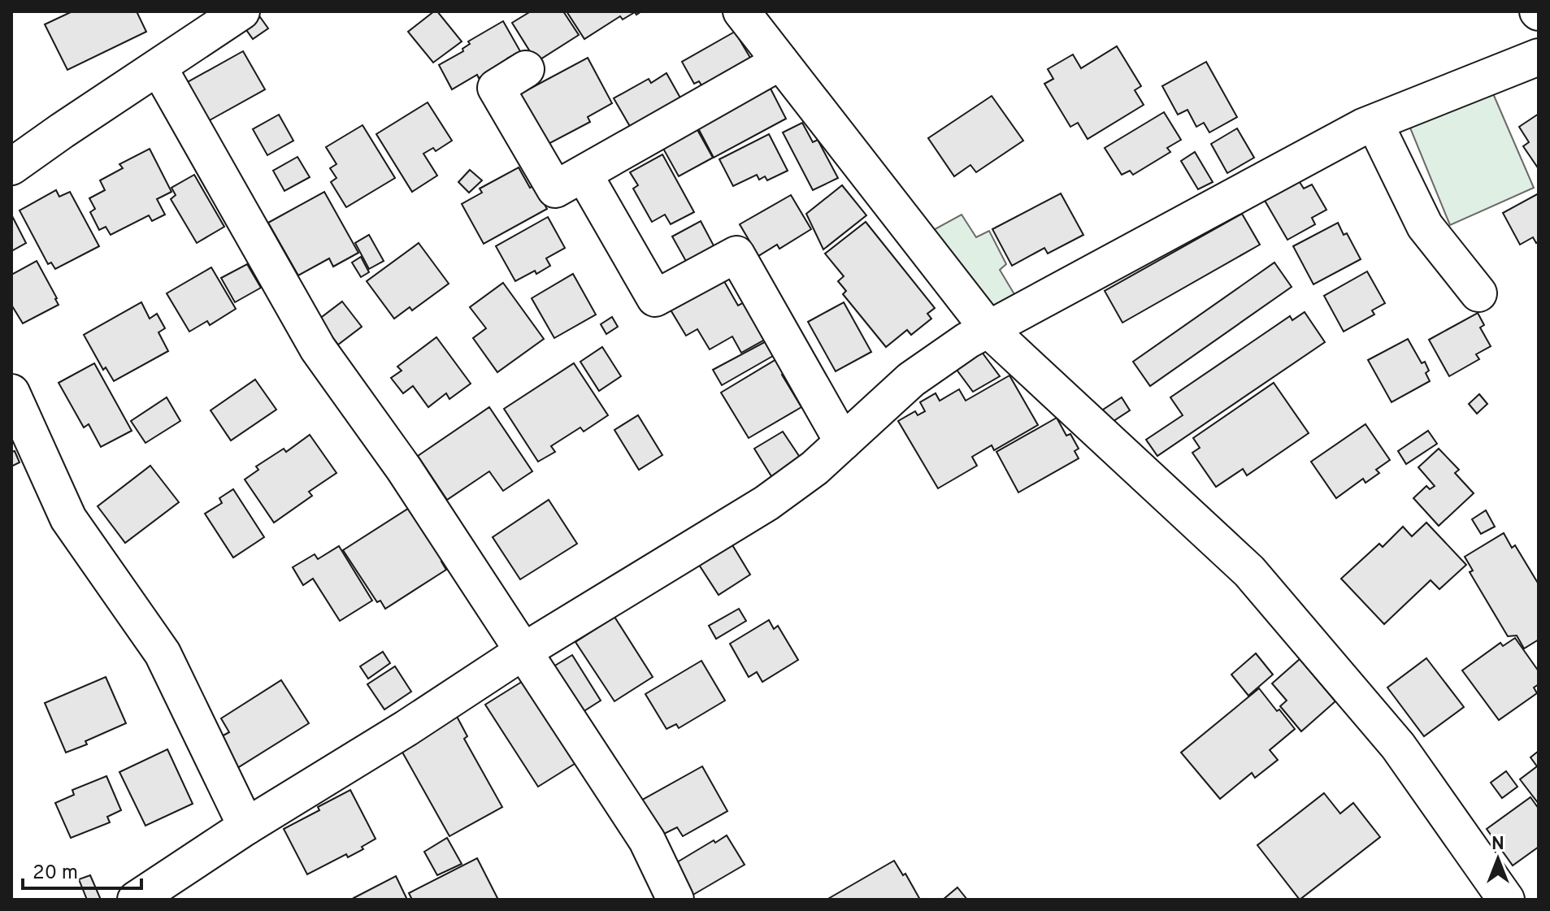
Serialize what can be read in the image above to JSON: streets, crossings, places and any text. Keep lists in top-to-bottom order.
{
  "scale_bar": "20 m",
  "north": "top"
}
